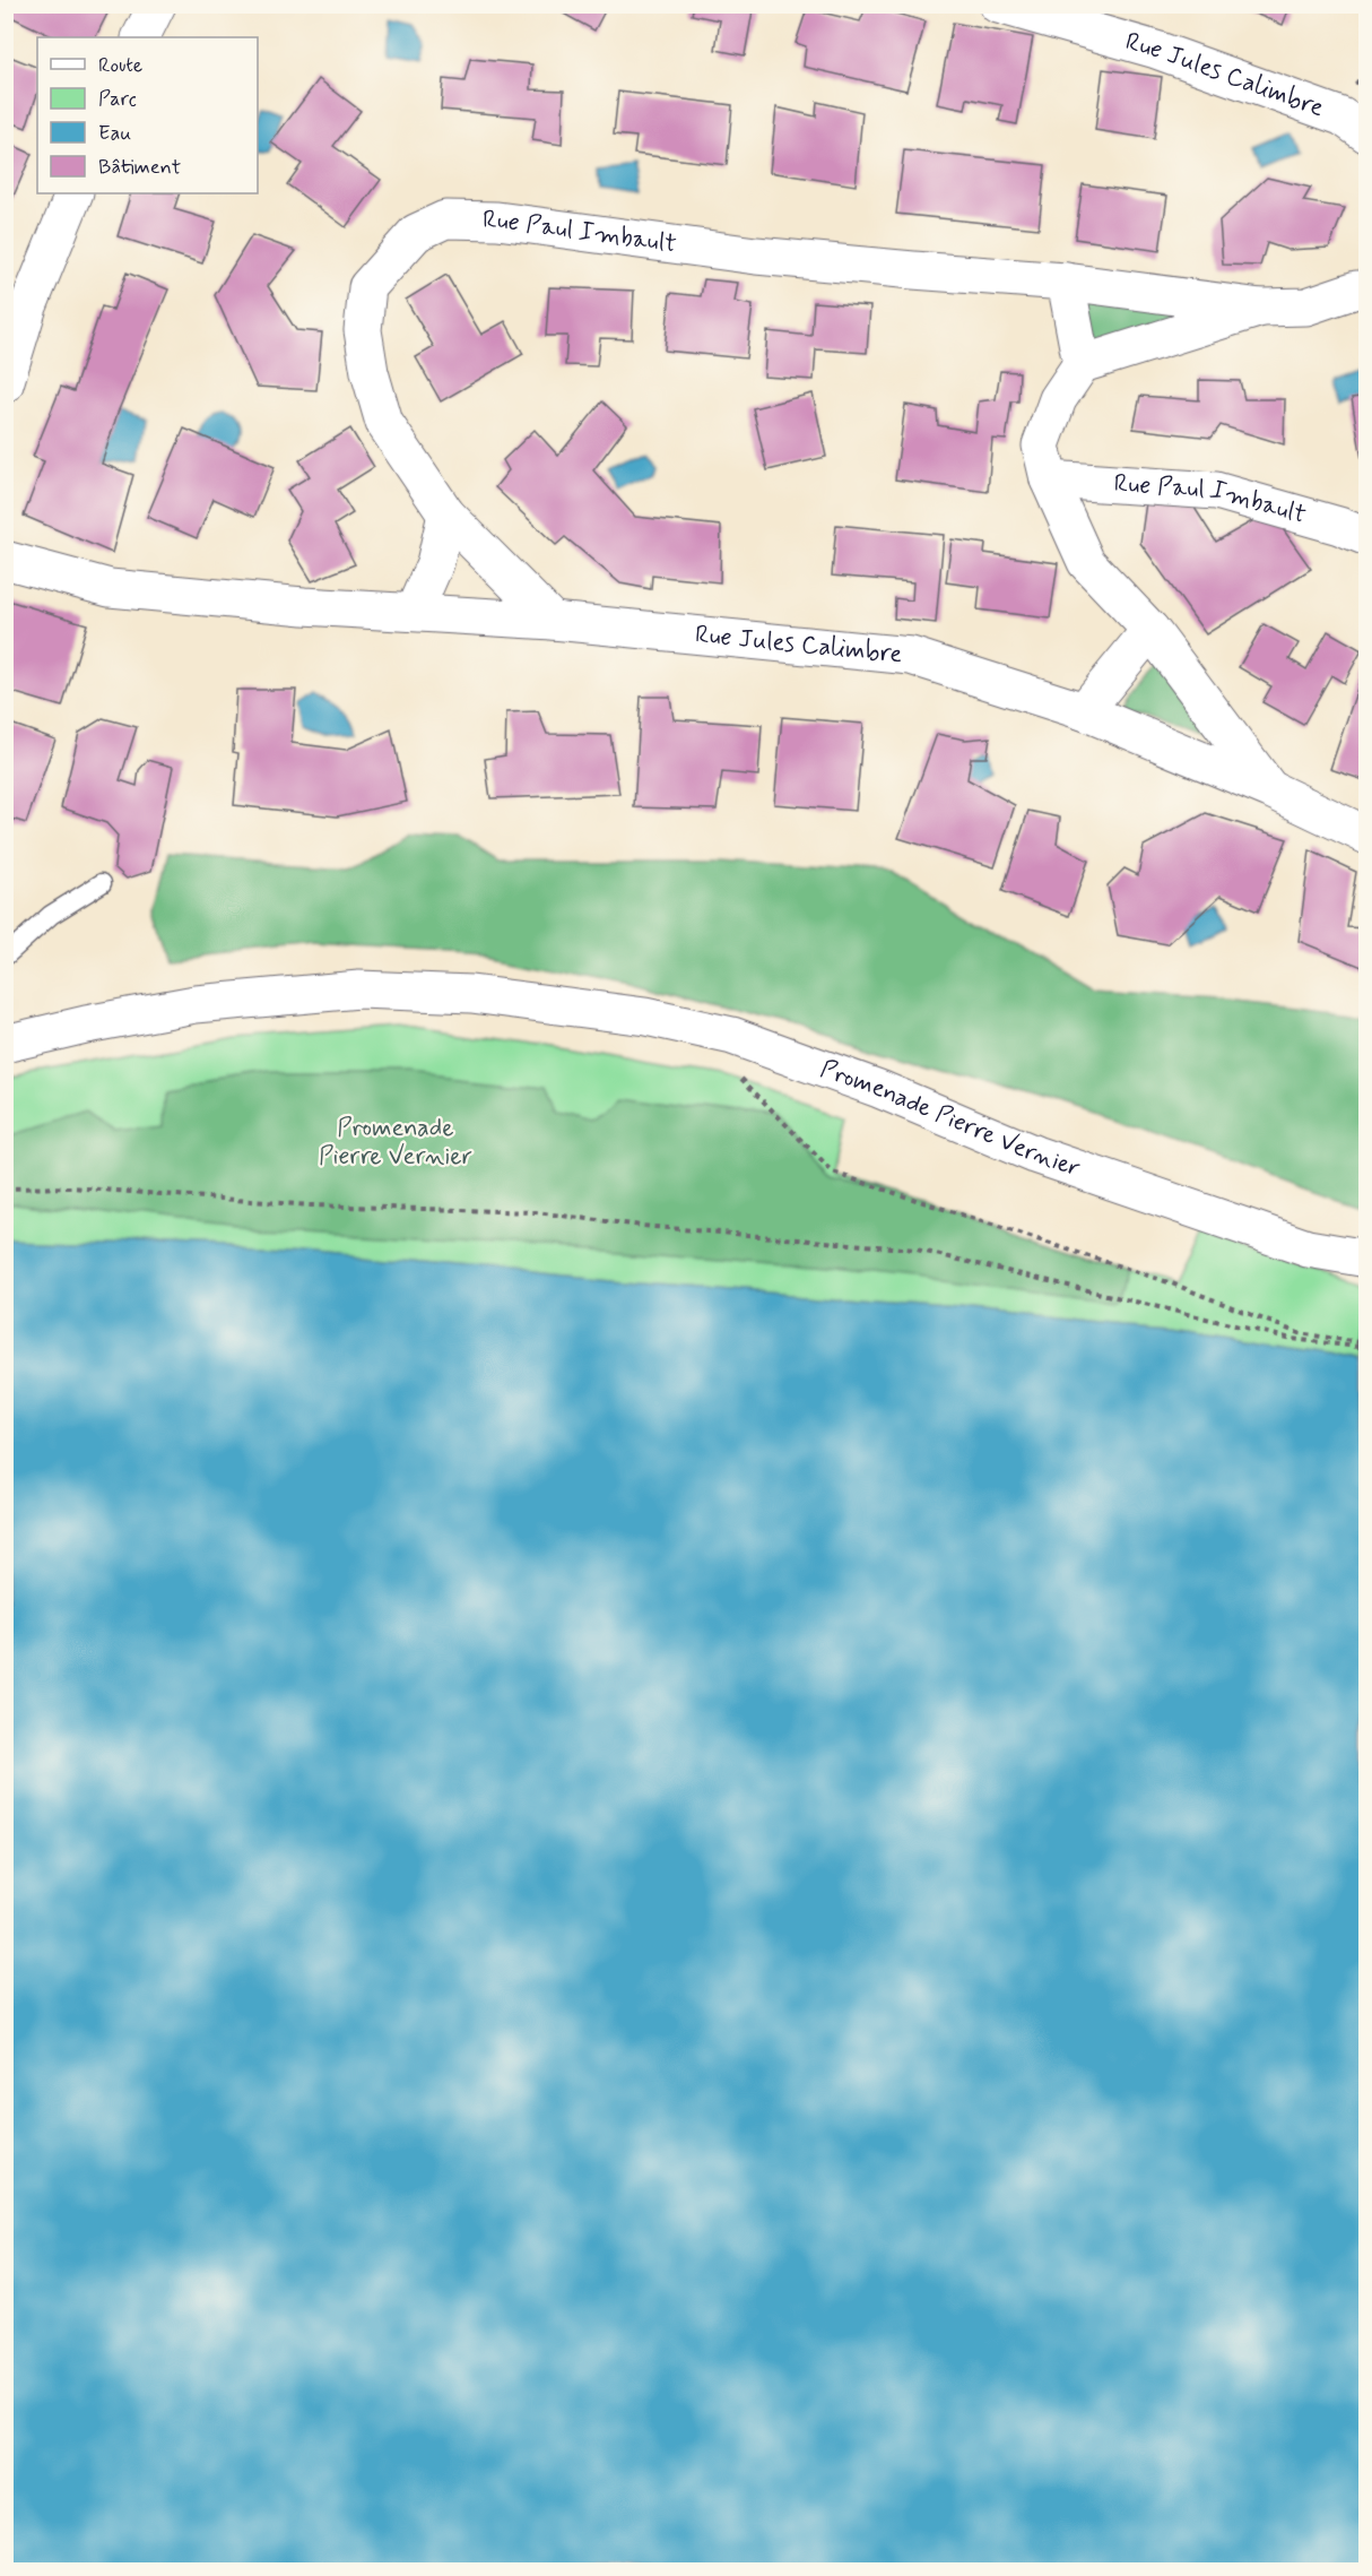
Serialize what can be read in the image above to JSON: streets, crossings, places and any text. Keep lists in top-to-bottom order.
{
  "streets": {
    "street": ["Rue Jules Calimbre", "Rue Paul Imbault", "Promenade Pierre Vernier"]
  },
  "crossings": [
    ["Rue Jules Calimbre", "Rue Paul Imbault"]
  ],
  "parks": ["Promenade Pierre Vernier"],
  "legend": [
    "Route",
    "Parc",
    "Eau",
    "Bâtiment"
  ]
}
